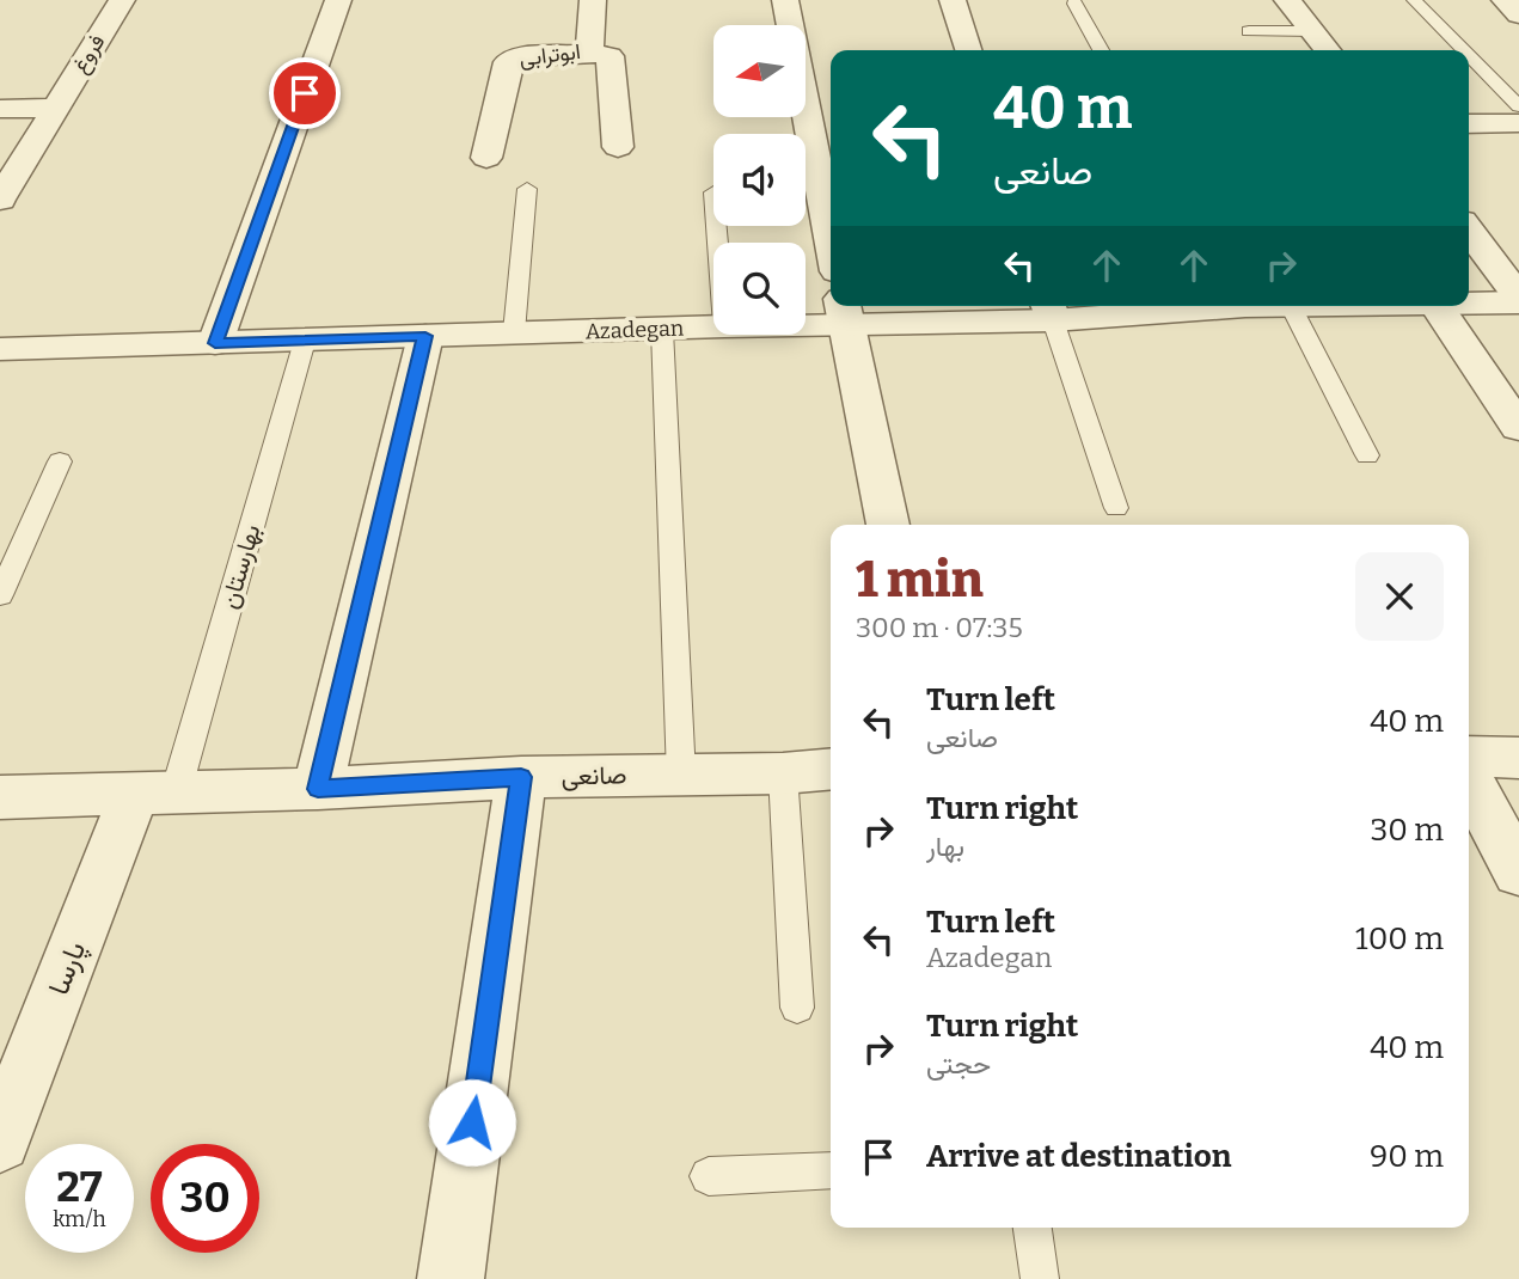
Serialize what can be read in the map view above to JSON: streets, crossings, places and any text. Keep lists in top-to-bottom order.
{
  "streets": {
    "street": [
      "فروغ",
      "ابوترابی",
      "Azadegan",
      "صانعی",
      "پارسا"
    ],
    "lane": ["بهارستان"]
  },
  "crossings": [
    ["Azadegan", "بهارستان"],
    ["بهارستان", "صانعی"],
    ["بهارستان", "پارسا"],
    ["صانعی", "پارسا"]
  ],
  "north": "left",
  "page": {
    "turn": ["40 m", "صانعی"],
    "heading": ["1 min", "300 m · 07:35"],
    "list": [
      {
        "name": "Turn left",
        "note": "صانعی",
        "value": "40 m"
      },
      {
        "name": "Turn right",
        "note": "بهار",
        "value": "30 m"
      },
      {
        "name": "Turn left",
        "note": "Azadegan",
        "value": "100 m"
      },
      {
        "name": "Turn right",
        "note": "حجتی",
        "value": "40 m"
      },
      {
        "name": "Arrive at destination",
        "value": "90 m"
      }
    ],
    "speed": "27 km/h",
    "limit": "30"
  }
}
